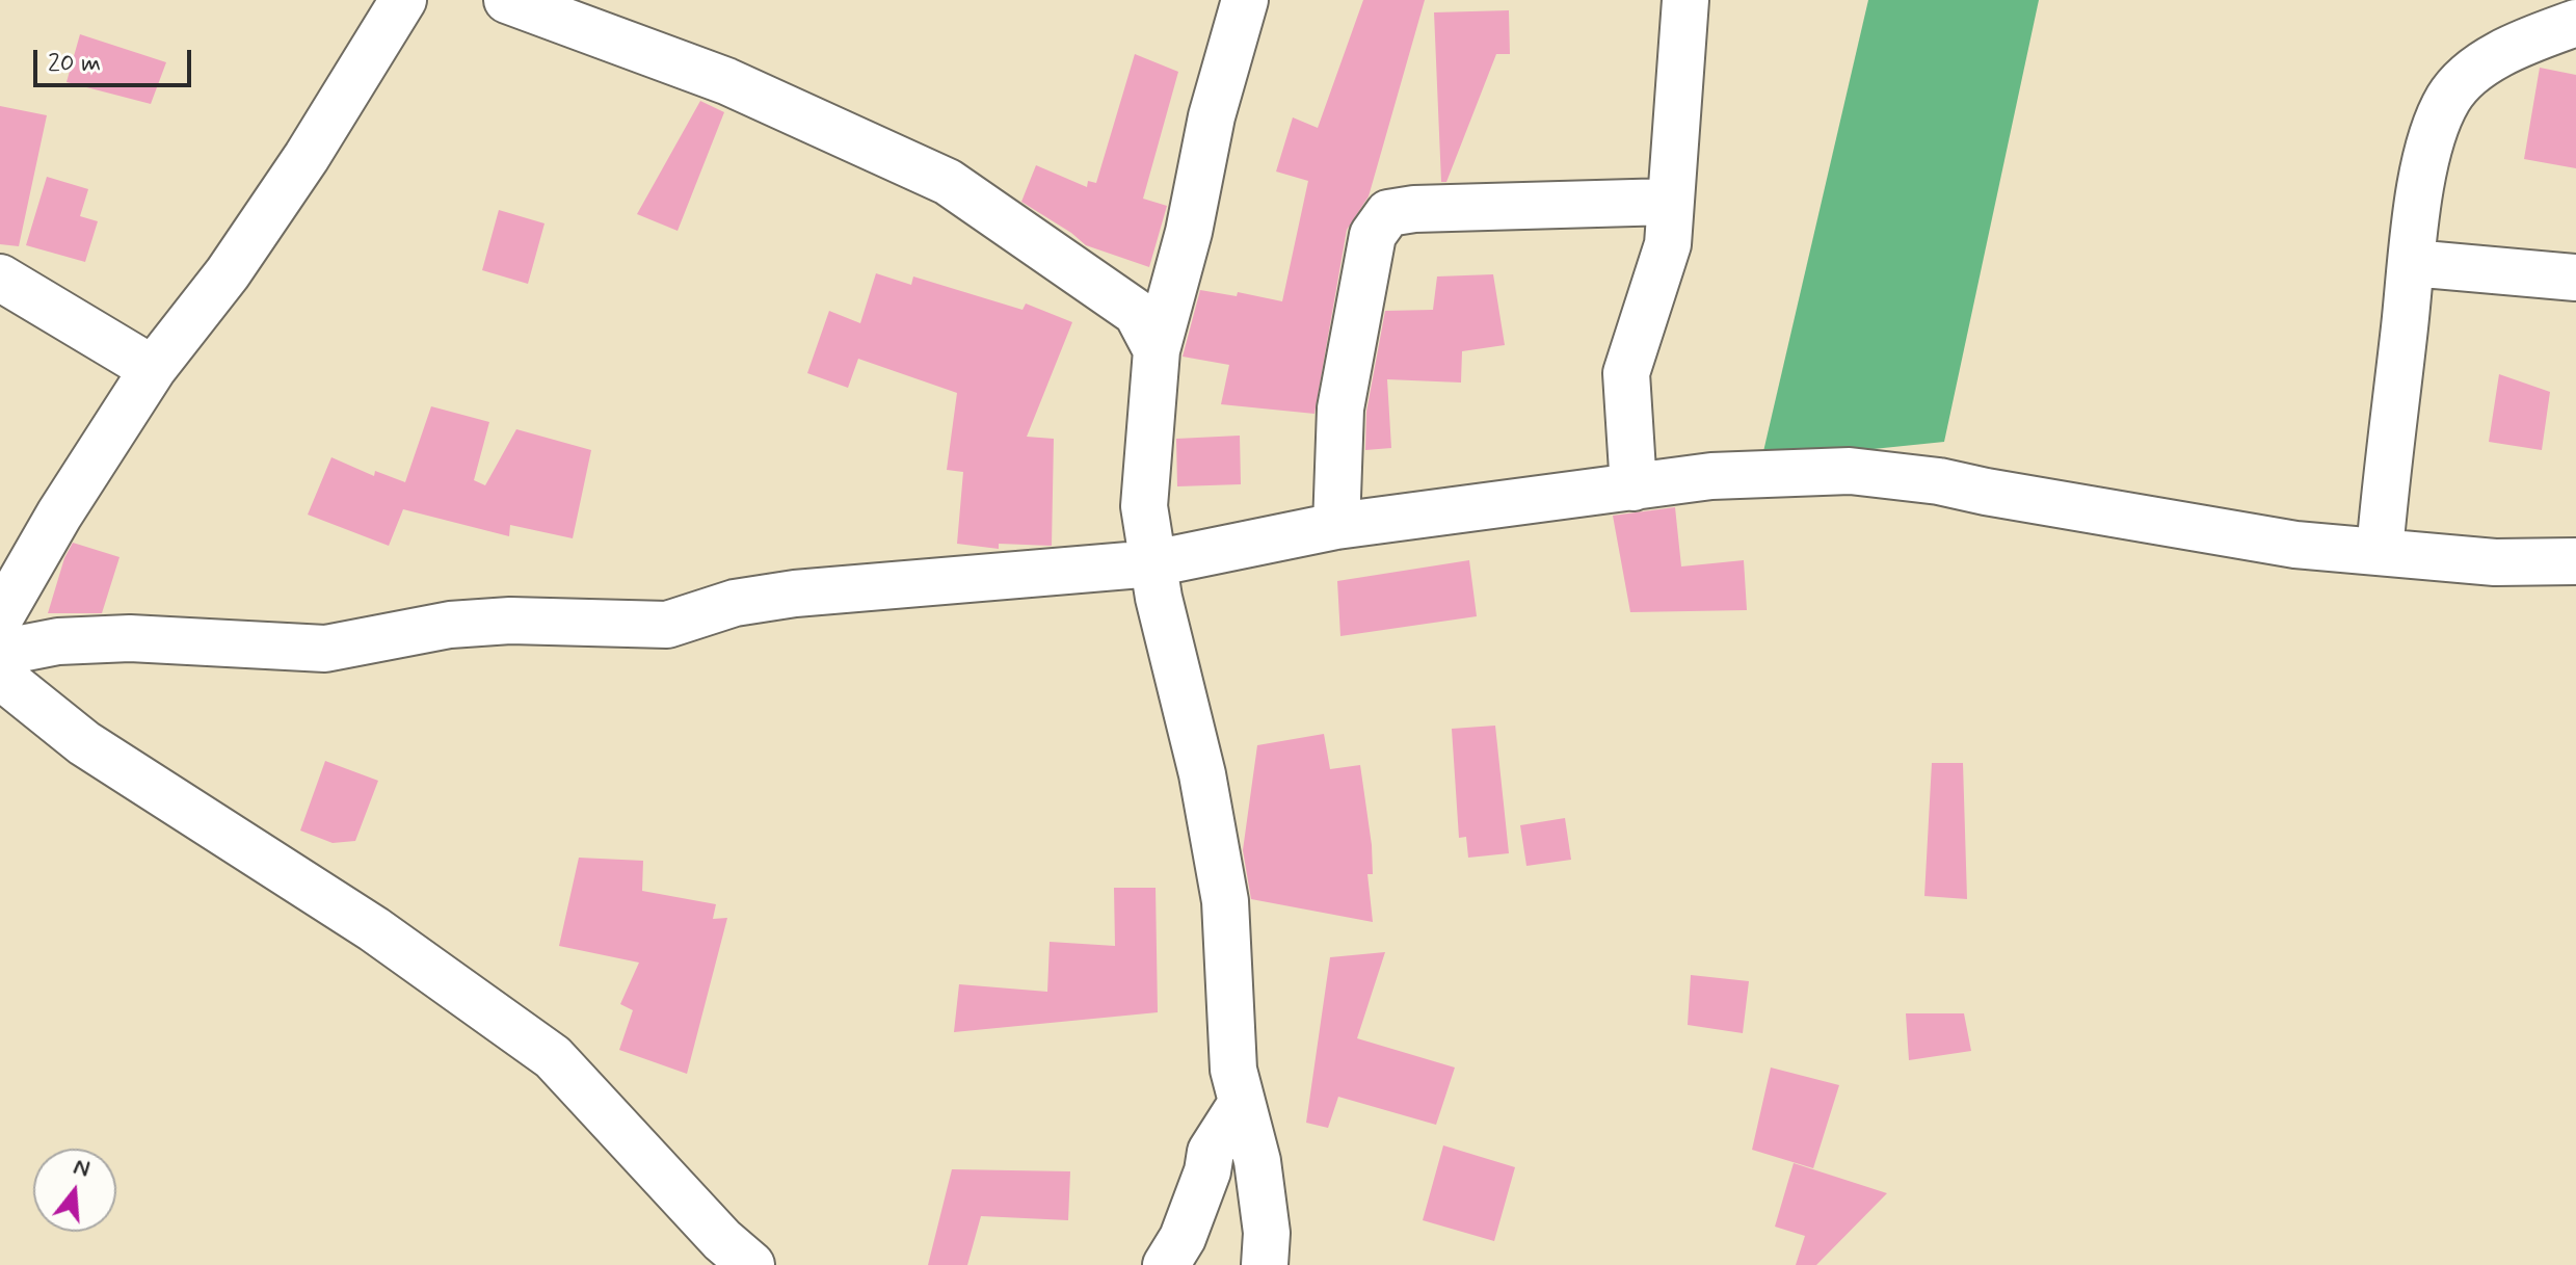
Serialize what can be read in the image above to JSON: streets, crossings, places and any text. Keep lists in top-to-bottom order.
{
  "scale_bar": "20 m",
  "north": "top"
}
